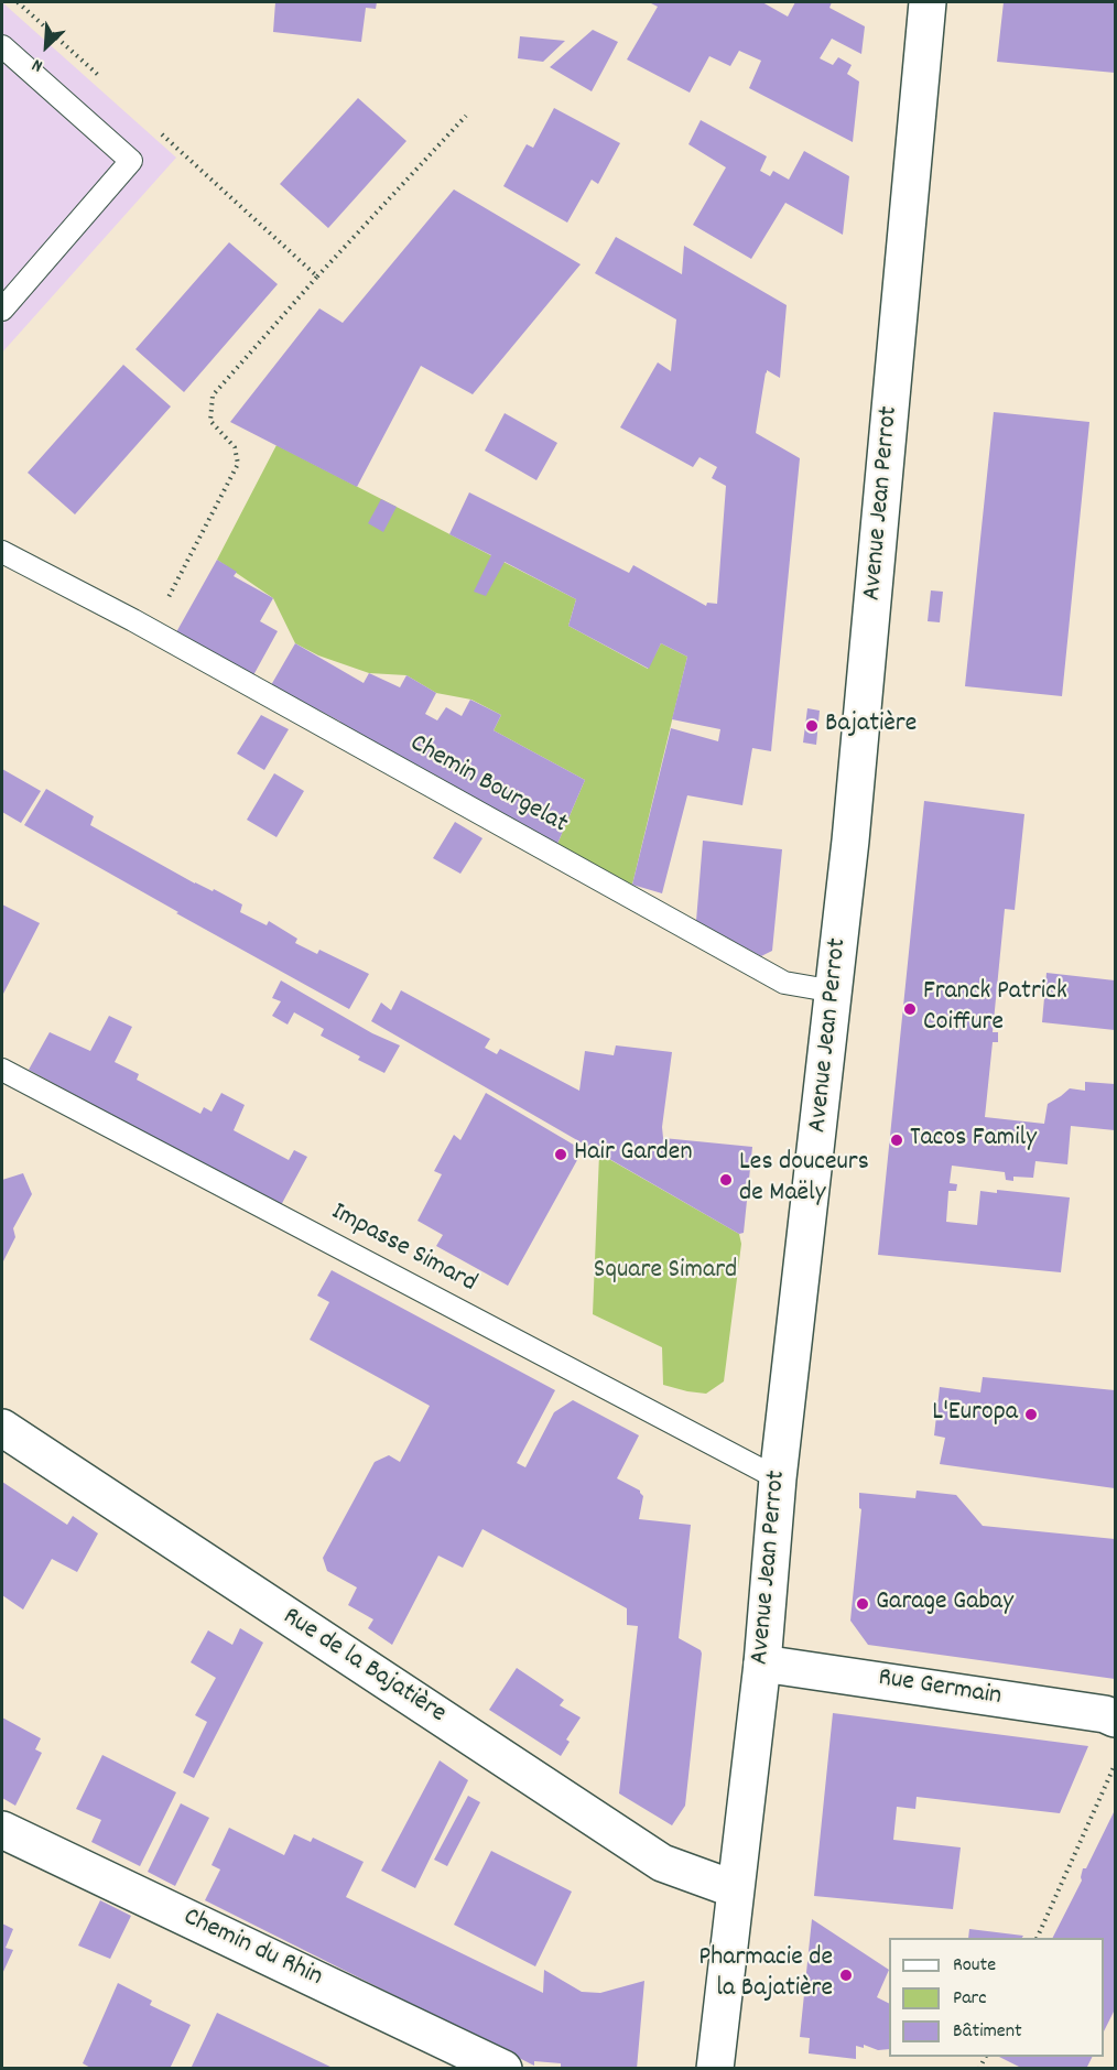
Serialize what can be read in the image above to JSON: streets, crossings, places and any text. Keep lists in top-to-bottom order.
{
  "streets": {
    "main road": [
      "Avenue Jean Perrot",
      "Rue de la Bajatière",
      "Rue Germain",
      "Chemin du Rhin"
    ],
    "lane": ["Chemin Bourgelat", "Impasse Simard"]
  },
  "crossings": [
    ["Avenue Jean Perrot", "Chemin Bourgelat"],
    ["Avenue Jean Perrot", "Impasse Simard"],
    ["Avenue Jean Perrot", "Rue de la Bajatière"],
    ["Avenue Jean Perrot", "Rue Germain"]
  ],
  "parks": ["Square Simard"],
  "places": [
    "Bajatière",
    "Franck Patrick Coiffure",
    "Tacos Family",
    "Hair Garden",
    "Les douceurs de Maëly",
    "L'Europa",
    "Garage Gabay",
    "Pharmacie de la Bajatière"
  ],
  "legend": ["Route", "Parc", "Bâtiment"],
  "north": "bottom left"
}
